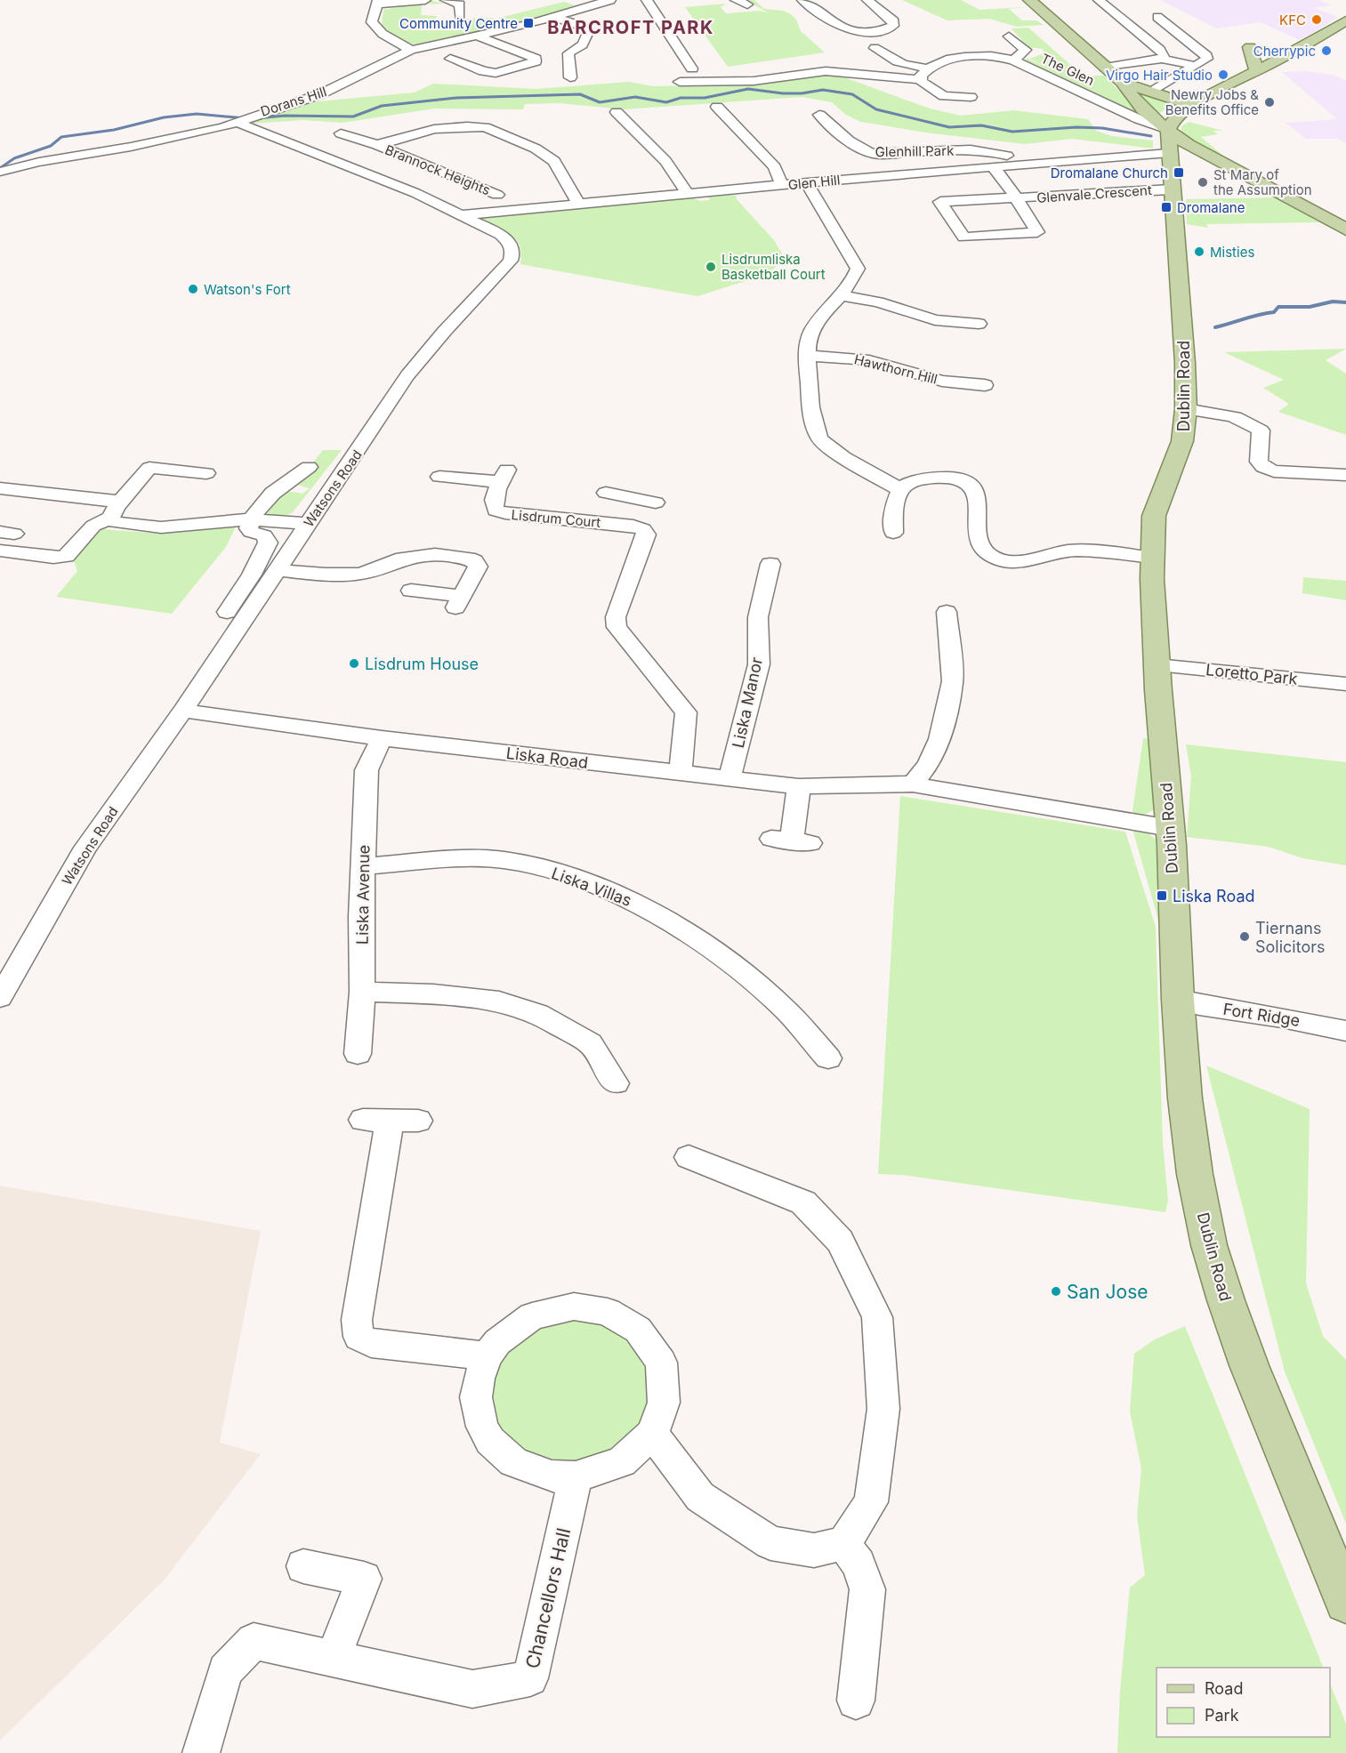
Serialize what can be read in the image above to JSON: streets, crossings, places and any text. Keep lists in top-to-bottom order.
{
  "streets": {
    "main road": ["Dublin Road"],
    "street": [
      "The Glen",
      "Dorans Hill",
      "Glenhill Park",
      "Brannock Heights",
      "Glen Hill",
      "Glenvale Crescent",
      "Hawthorn Hill",
      "Watsons Road",
      "Lisdrum Court",
      "Loretto Park",
      "Liska Manor",
      "Liska Road",
      "Liska Villas",
      "Liska Avenue",
      "Fort Ridge",
      "Chancellors Hall"
    ]
  },
  "crossings": [
    ["The Glen", "Dublin Road"],
    ["Dorans Hill", "Watsons Road"],
    ["Glenhill Park", "Glen Hill"],
    ["Brannock Heights", "Glen Hill"],
    ["Glen Hill", "Glenvale Crescent"],
    ["Glen Hill", "Dublin Road"],
    ["Glen Hill", "Watsons Road"],
    ["Glenvale Crescent", "Dublin Road"],
    ["Dublin Road", "Loretto Park"],
    ["Dublin Road", "Liska Road"],
    ["Dublin Road", "Fort Ridge"],
    ["Watsons Road", "Liska Road"],
    ["Lisdrum Court", "Liska Road"],
    ["Liska Manor", "Liska Road"],
    ["Liska Road", "Liska Avenue"],
    ["Liska Villas", "Liska Avenue"]
  ],
  "districts": ["BARCROFT PARK"],
  "places": {
    "other": [
      "KFC",
      "Cherrypic",
      "Virgo Hair Studio",
      "Newry Jobs & Benefits Office",
      "St Mary of the Assumption",
      "Misties",
      "Lisdrumliska Basketball Court",
      "Watson's Fort",
      "Lisdrum House",
      "Tiernans Solicitors",
      "San Jose"
    ],
    "transit": [
      "Community Centre",
      "Dromalane Church",
      "Dromalane",
      "Liska Road"
    ]
  },
  "legend": ["Road", "Park"]
}
